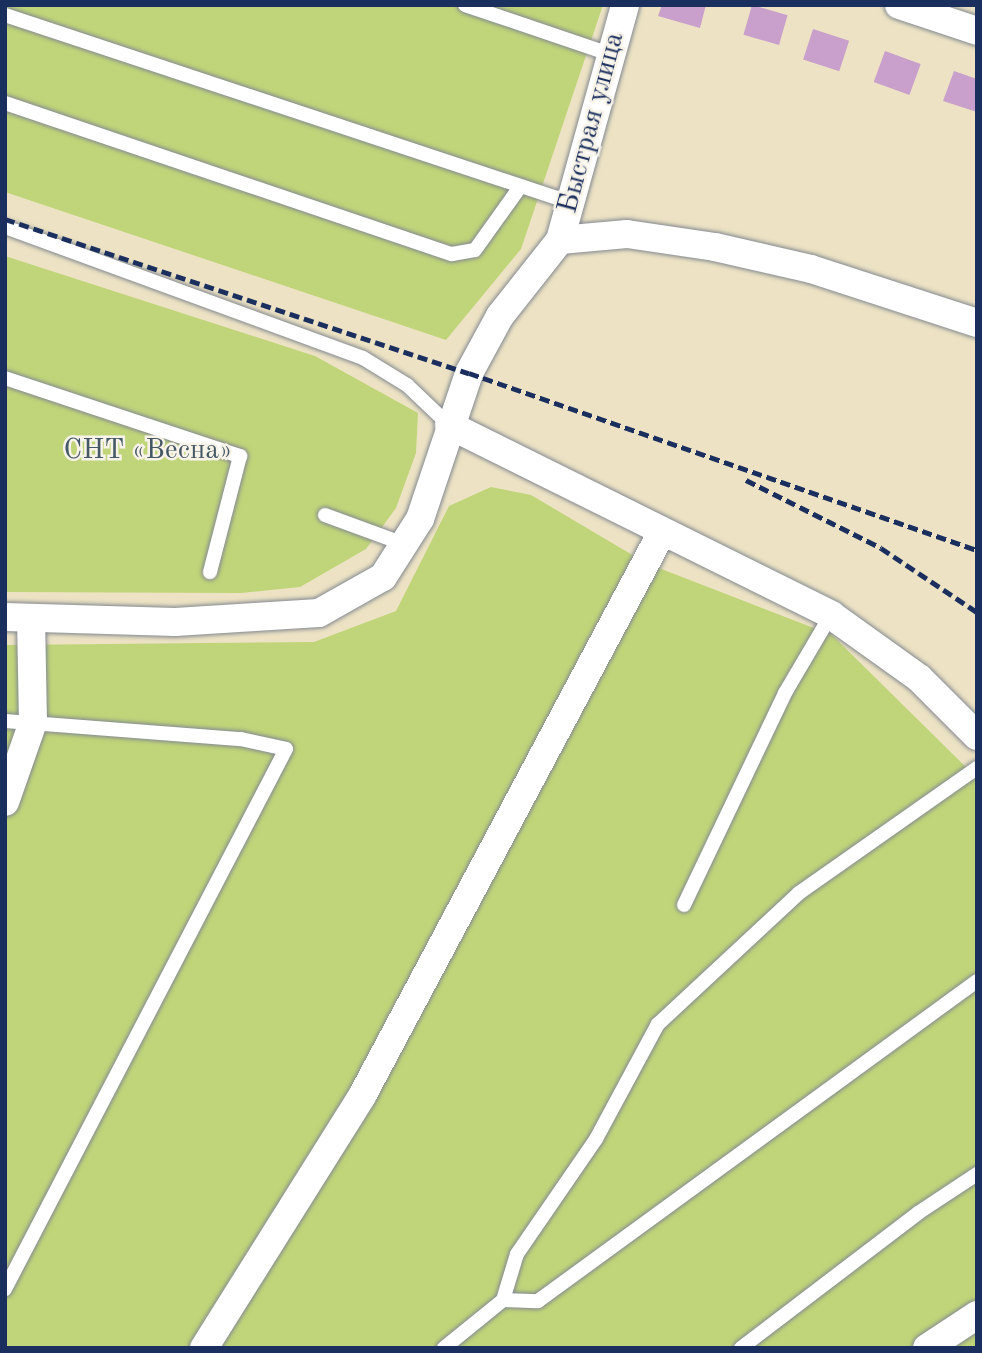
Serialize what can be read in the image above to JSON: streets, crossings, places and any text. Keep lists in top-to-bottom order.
{
  "streets": {
    "street": ["Быстрая улица"]
  },
  "parks": ["СНТ «Весна»"]
}
